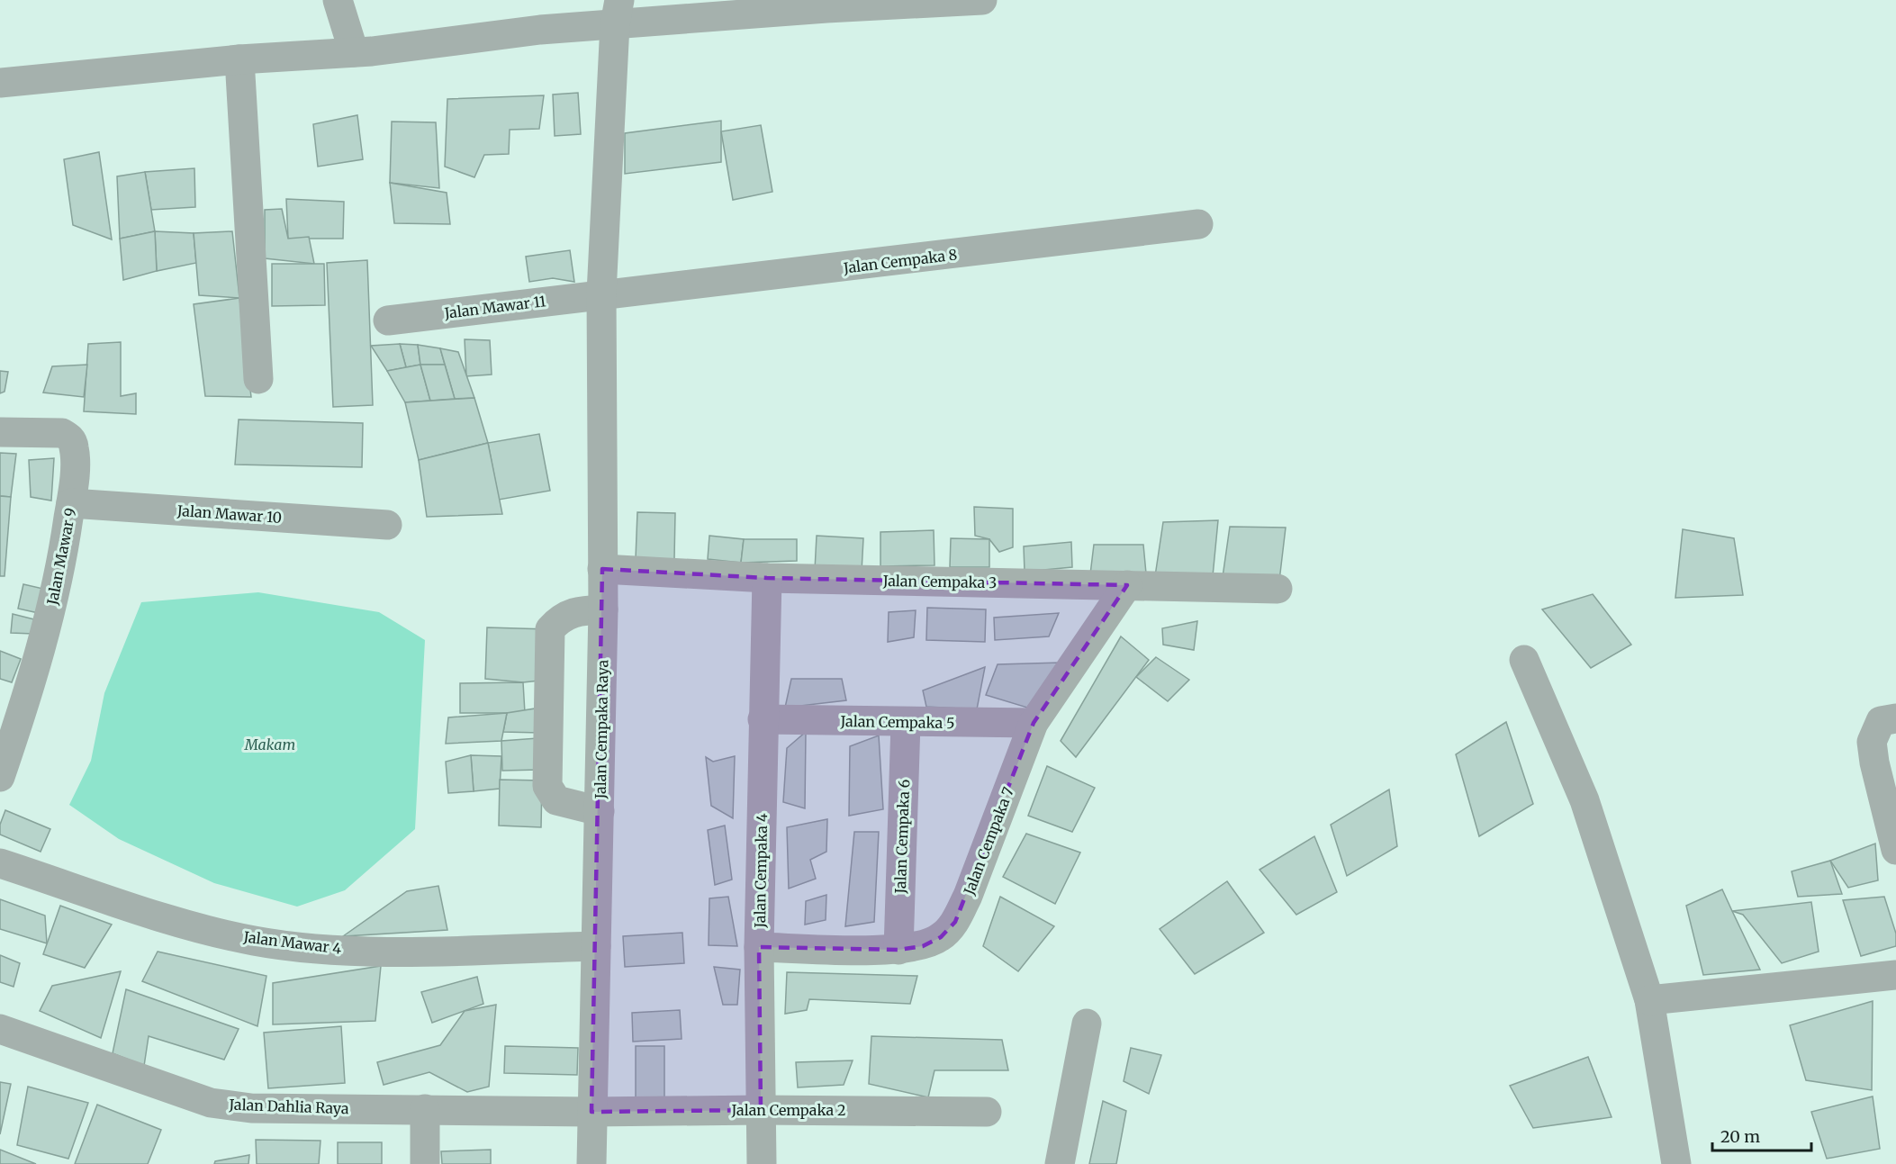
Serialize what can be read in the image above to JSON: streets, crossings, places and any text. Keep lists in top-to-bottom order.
{
  "streets": {
    "street": [
      "Jalan Cempaka 8",
      "Jalan Mawar 11",
      "Jalan Mawar 10",
      "Jalan Mawar 9",
      "Jalan Cempaka 3",
      "Jalan Cempaka 5",
      "Jalan Cempaka Raya",
      "Jalan Cempaka 6",
      "Jalan Cempaka 7",
      "Jalan Cempaka 4",
      "Jalan Mawar 4",
      "Jalan Dahlia Raya",
      "Jalan Cempaka 2"
    ]
  },
  "crossings": [
    ["Jalan Cempaka 8", "Jalan Mawar 11"],
    ["Jalan Cempaka 8", "Jalan Cempaka Raya"],
    ["Jalan Mawar 11", "Jalan Cempaka Raya"],
    ["Jalan Mawar 10", "Jalan Mawar 9"],
    ["Jalan Cempaka 3", "Jalan Cempaka Raya"],
    ["Jalan Cempaka 3", "Jalan Cempaka 7"],
    ["Jalan Cempaka 3", "Jalan Cempaka 4"],
    ["Jalan Cempaka 5", "Jalan Cempaka 6"],
    ["Jalan Cempaka 5", "Jalan Cempaka 7"],
    ["Jalan Cempaka 5", "Jalan Cempaka 4"],
    ["Jalan Cempaka Raya", "Jalan Mawar 4"],
    ["Jalan Cempaka Raya", "Jalan Dahlia Raya"],
    ["Jalan Cempaka Raya", "Jalan Cempaka 2"],
    ["Jalan Cempaka 6", "Jalan Cempaka 7"],
    ["Jalan Cempaka 7", "Jalan Cempaka 4"],
    ["Jalan Cempaka 4", "Jalan Cempaka 2"],
    ["Jalan Dahlia Raya", "Jalan Cempaka 2"]
  ],
  "parks": ["Makam"],
  "scale_bar": "20 m"
}
